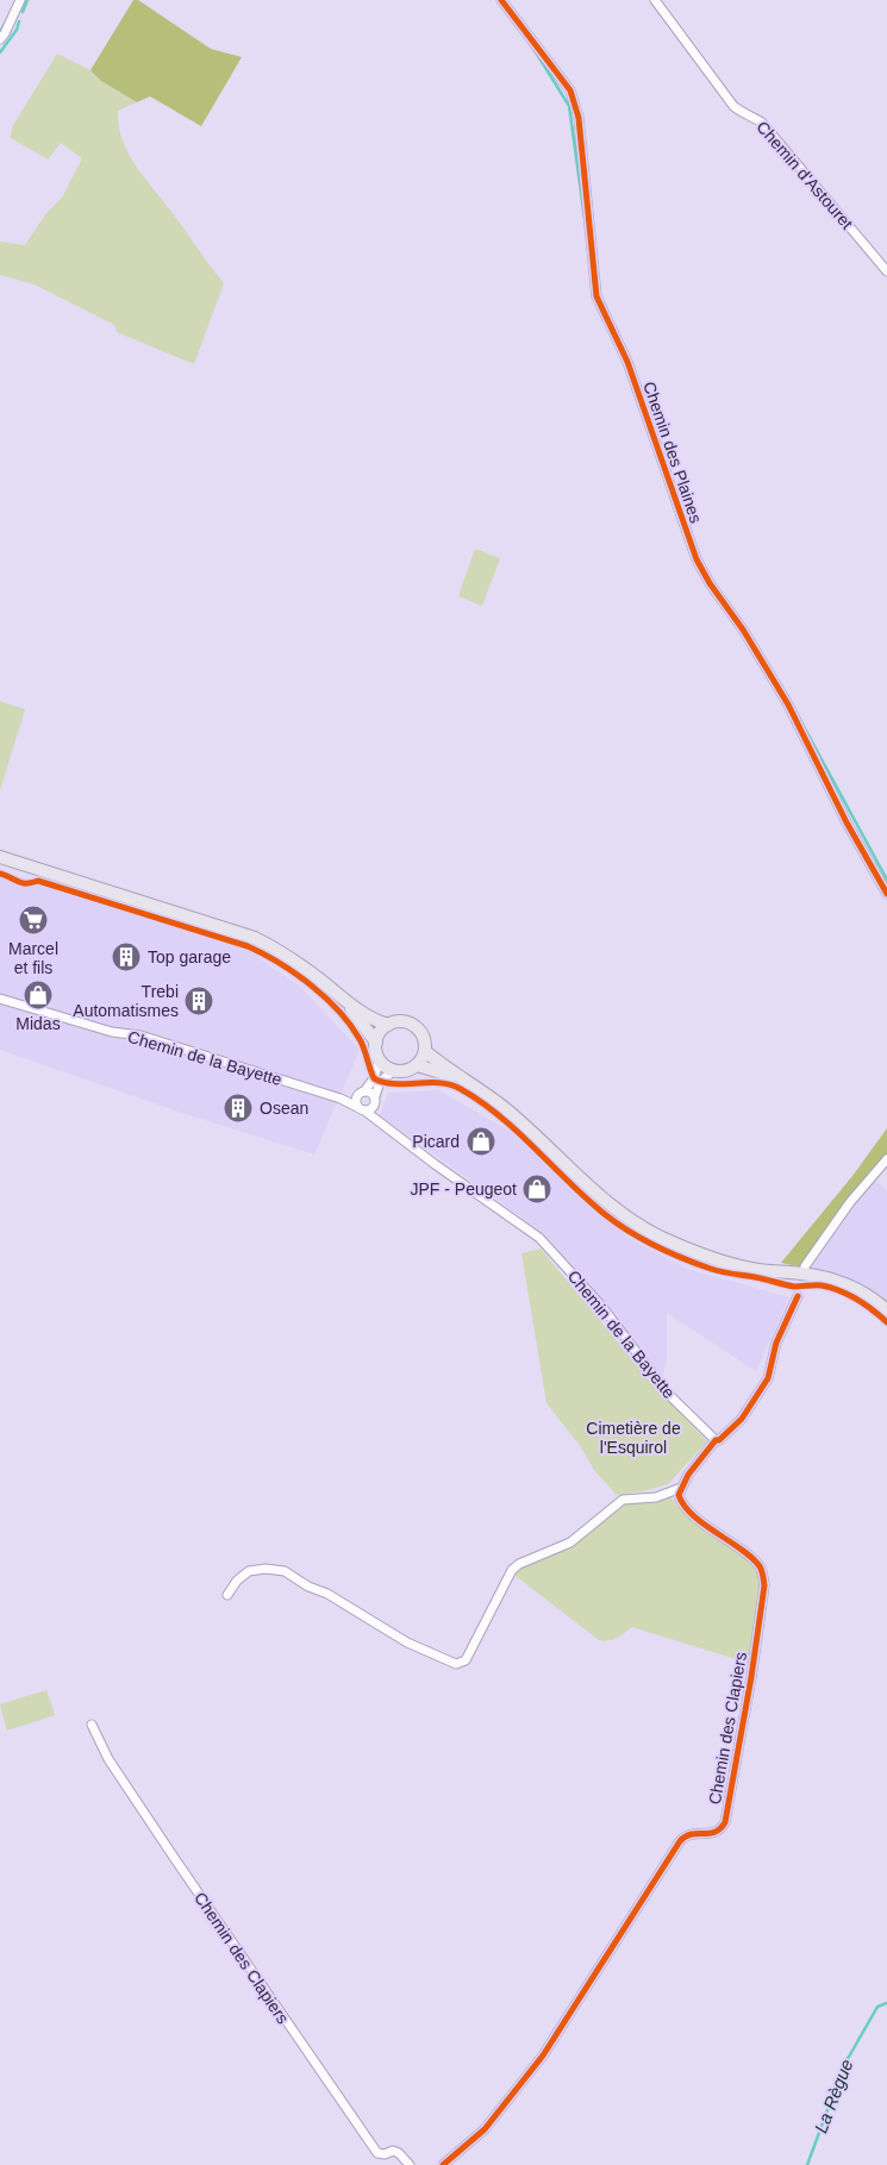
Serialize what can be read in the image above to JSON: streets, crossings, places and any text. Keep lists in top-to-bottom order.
{
  "streets": {
    "street": [
      "Chemin d'Astouret",
      "Chemin des Plaines",
      "Chemin de la Bayette",
      "Chemin des Clapiers"
    ]
  },
  "water": ["La Règue"],
  "parks": ["Cimetière de l'Esquirol"],
  "places": {
    "supermarket": ["Marcel et fils"],
    "building": ["Top garage", "Trebi Automatismes", "Osean"],
    "shop": ["Midas", "Picard", "JPF - Peugeot"]
  }
}
